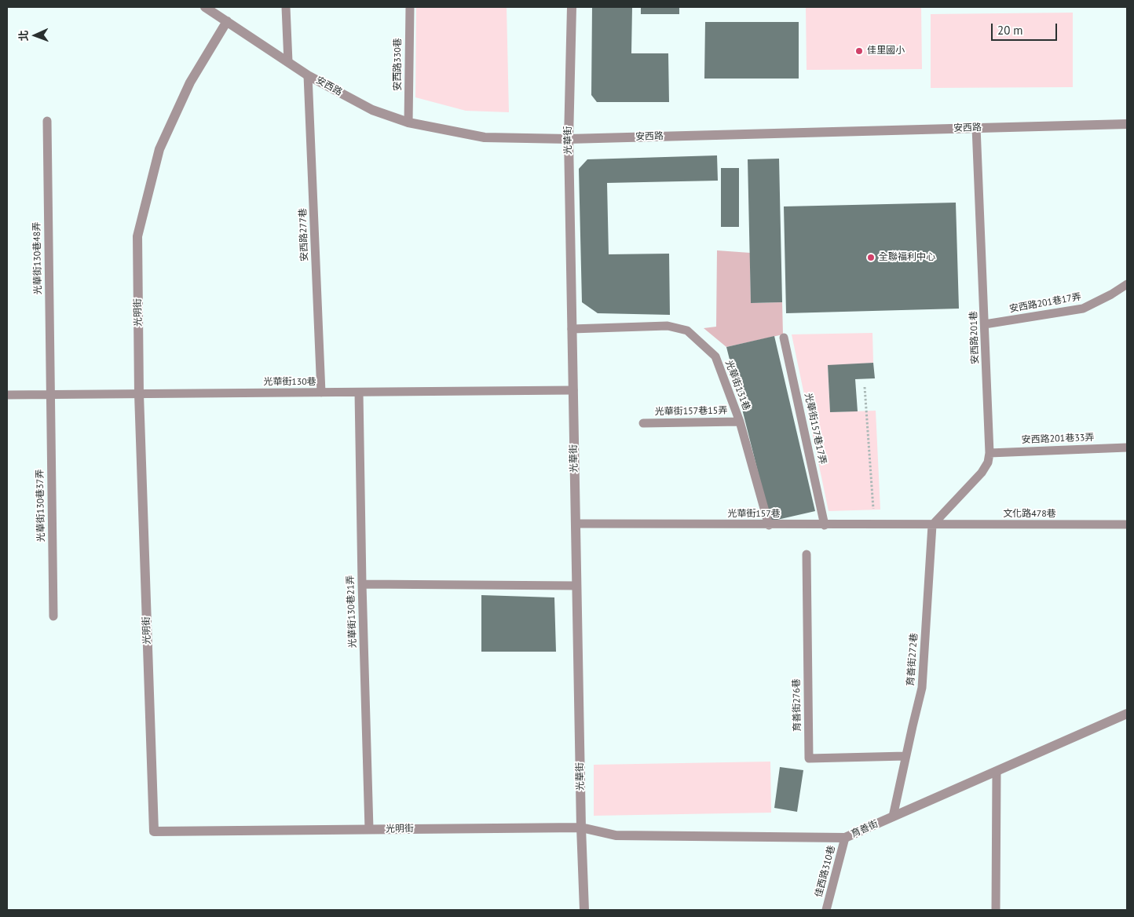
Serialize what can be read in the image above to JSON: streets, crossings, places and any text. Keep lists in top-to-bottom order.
{
  "streets": {
    "street": [
      "安西路",
      "光華街",
      "光明街",
      "育善街"
    ],
    "lane": [
      "安西路330巷",
      "安西路277巷",
      "光華街130巷48弄",
      "安西路201巷17弄",
      "安西路201巷",
      "光華街130巷",
      "光華街131巷",
      "光華街157巷15弄",
      "光華街157巷17弄",
      "安西路201巷33弄",
      "光華街130巷37弄",
      "光華街157巷",
      "文化路478巷",
      "光華街130巷21弄",
      "育善街272巷",
      "育善街276巷",
      "佳西路310巷"
    ]
  },
  "crossings": [
    ["安西路330巷", "安西路"],
    ["安西路", "光華街"],
    ["安西路", "安西路277巷"],
    ["安西路", "光明街"],
    ["安西路", "安西路201巷"],
    ["光華街", "光明街"],
    ["光華街", "光華街130巷"],
    ["光華街", "光華街131巷"],
    ["光華街", "光華街157巷"],
    ["光華街", "育善街"],
    ["安西路277巷", "光華街130巷"],
    ["光華街130巷48弄", "光華街130巷"],
    ["光華街130巷48弄", "光華街130巷37弄"],
    ["安西路201巷17弄", "安西路201巷"],
    ["光明街", "光華街130巷"],
    ["光明街", "光華街130巷21弄"],
    ["光明街", "育善街"],
    ["安西路201巷", "安西路201巷33弄"],
    ["安西路201巷", "光華街157巷"],
    ["安西路201巷", "文化路478巷"],
    ["安西路201巷", "育善街272巷"],
    ["光華街130巷", "光華街130巷37弄"],
    ["光華街130巷", "光華街130巷21弄"],
    ["光華街131巷", "光華街157巷15弄"],
    ["光華街131巷", "光華街157巷"],
    ["光華街157巷17弄", "光華街157巷"],
    ["光華街157巷", "文化路478巷"],
    ["光華街157巷", "育善街272巷"],
    ["文化路478巷", "育善街272巷"],
    ["育善街272巷", "育善街276巷"],
    ["育善街272巷", "育善街"],
    ["育善街", "佳西路310巷"]
  ],
  "places": ["佳里國小", "全聯福利中心"],
  "scale_bar": "20 m",
  "north": "left"
}
